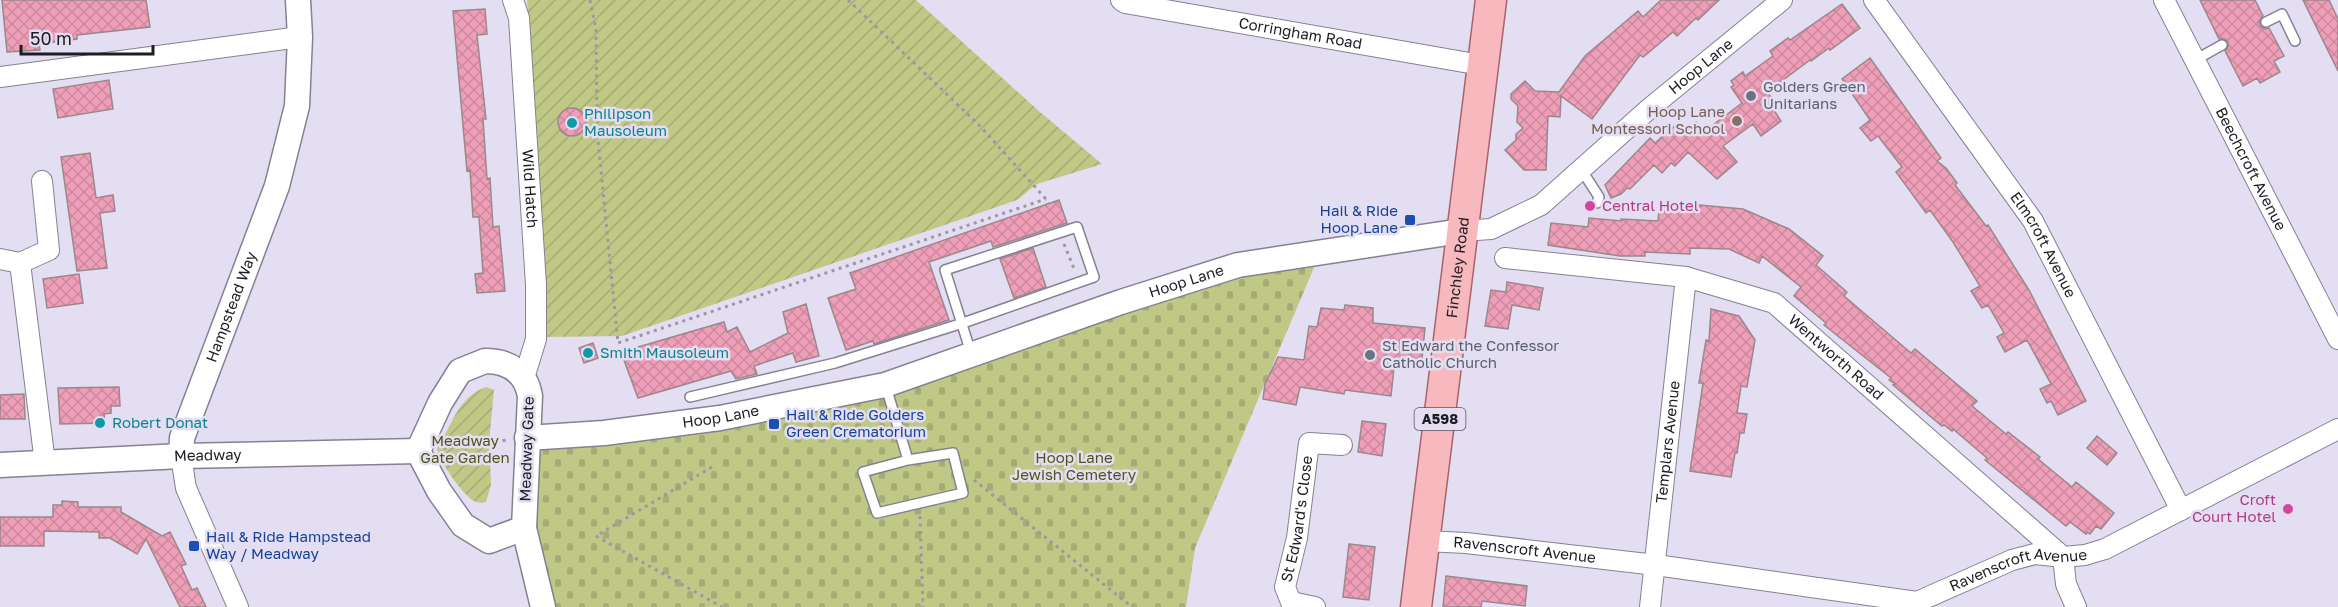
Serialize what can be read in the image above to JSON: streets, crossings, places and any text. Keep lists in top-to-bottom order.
{
  "streets": {
    "main road": ["Finchley Road", "A598"],
    "street": [
      "Corringham Road",
      "Hoop Lane",
      "Beechcroft Avenue",
      "Wild Hatch",
      "Elmcroft Avenue",
      "Hampstead Way",
      "Wentworth Road",
      "Templars Avenue",
      "Meadway Gate",
      "Meadway",
      "St Edward's Close",
      "Ravenscroft Avenue"
    ]
  },
  "crossings": [
    ["Corringham Road", "Finchley Road"],
    ["Hoop Lane", "Finchley Road"],
    ["Hoop Lane", "Meadway Gate"],
    ["Wild Hatch", "Meadway Gate"],
    ["Elmcroft Avenue", "Ravenscroft Avenue"],
    ["Finchley Road", "Ravenscroft Avenue"],
    ["Hampstead Way", "Meadway"],
    ["Wentworth Road", "Templars Avenue"],
    ["Wentworth Road", "Ravenscroft Avenue"],
    ["Templars Avenue", "Ravenscroft Avenue"],
    ["Meadway Gate", "Meadway"]
  ],
  "parks": ["Meadway Gate Garden", "Hoop Lane Jewish Cemetery"],
  "places": {
    "other": [
      "Golders Green Unitarians",
      "Hoop Lane Montessori School",
      "Philipson Mausoleum",
      "Central Hotel",
      "Smith Mausoleum",
      "St Edward the Confessor Catholic Church",
      "Robert Donat",
      "Croft Court Hotel"
    ],
    "transit": ["Hail & Ride Hoop Lane", "Hail & Ride Golders Green Crematorium", "Hail & Ride Hampstead Way / Meadway"]
  },
  "scale_bar": "50 m"
}
